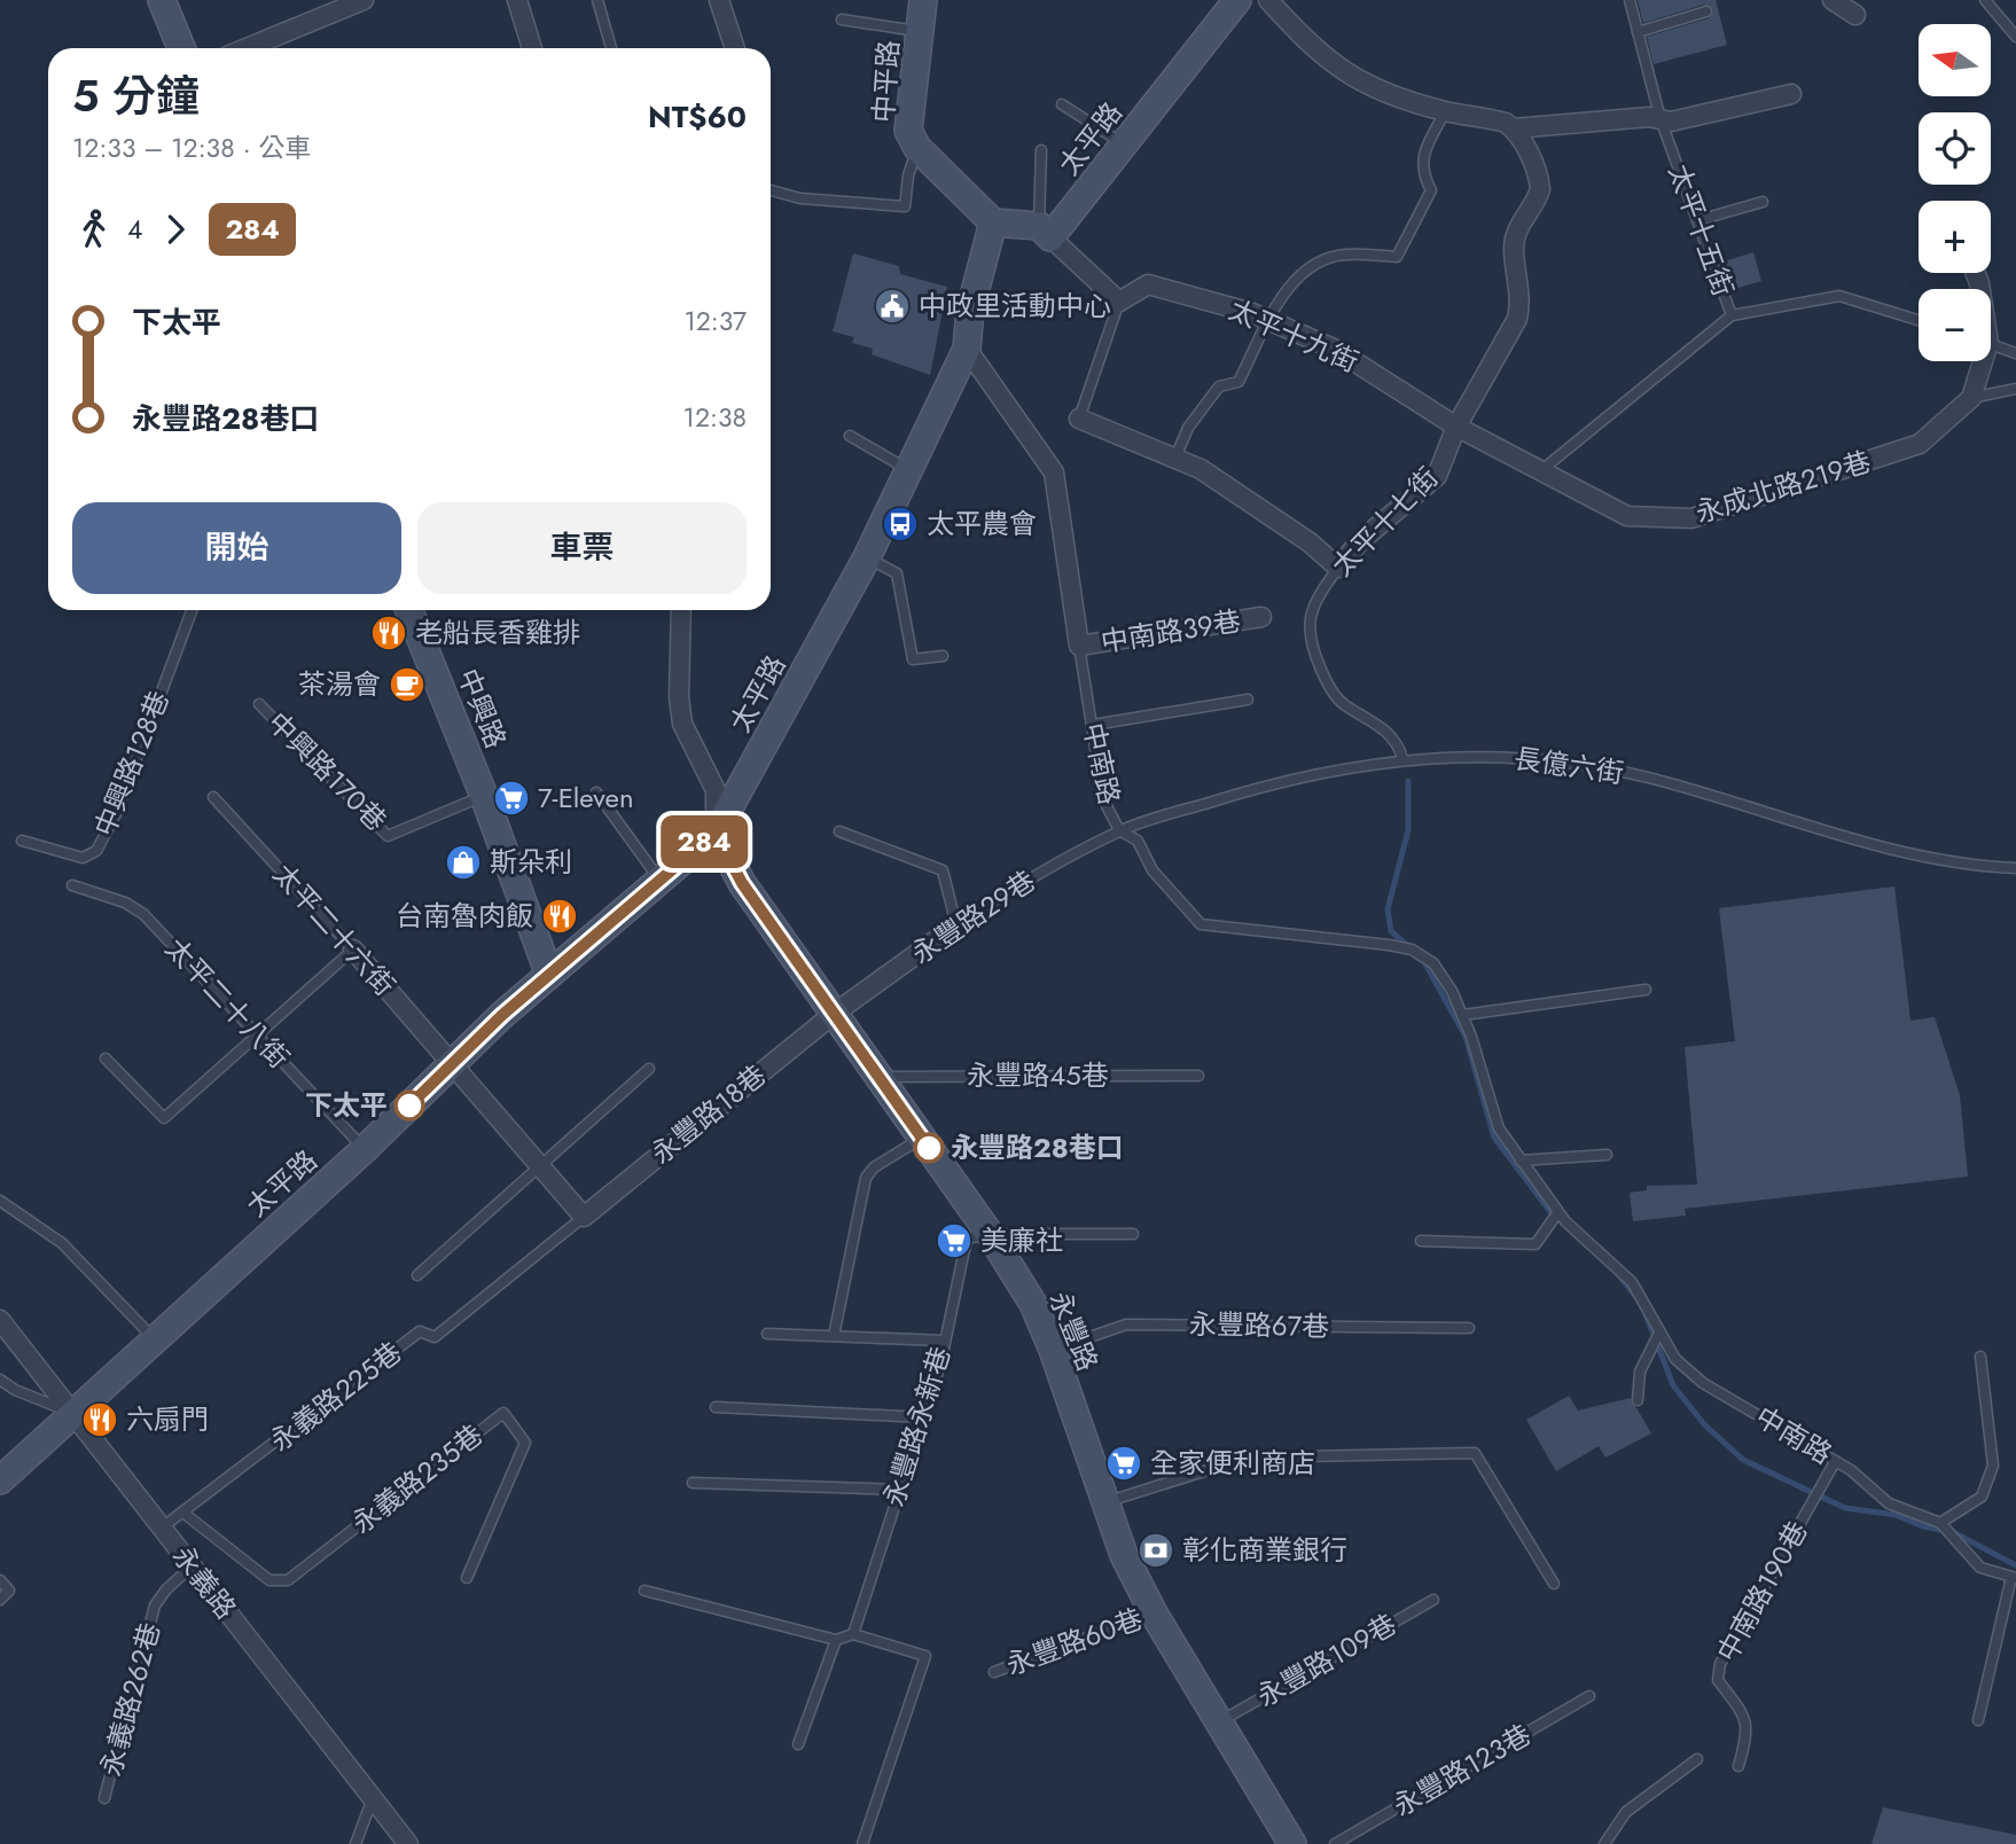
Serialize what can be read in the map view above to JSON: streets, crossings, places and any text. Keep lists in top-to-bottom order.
{
  "streets": {
    "street": [
      "中平路",
      "太平路",
      "太平十九街",
      "永成北路219巷",
      "太平十七街",
      "中南路39巷",
      "中興路",
      "中南路",
      "永豐路29巷",
      "太平二十六街",
      "永豐路18巷",
      "永豐路",
      "永義路"
    ],
    "lane": [
      "太平十五街",
      "中興路128巷",
      "長億六街",
      "中興路170巷",
      "太平二十八街",
      "永豐路45巷",
      "永豐路67巷",
      "永義路225巷",
      "永豐路永新巷",
      "永義路235巷",
      "中南路190巷",
      "永豐路60巷",
      "永豐路109巷",
      "永義路262巷",
      "永豐路123巷"
    ]
  },
  "crossings": [
    ["中平路", "太平路"],
    ["太平路", "中興路"],
    ["太平路", "中南路"],
    ["太平路", "太平二十六街"],
    ["太平路", "太平二十八街"],
    ["太平路", "永豐路"],
    ["太平路", "永義路"],
    ["太平十五街", "太平十九街"],
    ["太平十五街", "永成北路219巷"],
    ["太平十九街", "永成北路219巷"],
    ["太平十九街", "太平十七街"],
    ["太平十七街", "長億六街"],
    ["中南路39巷", "中南路"],
    ["中興路", "中興路170巷"],
    ["中南路", "長億六街"],
    ["中南路", "永豐路29巷"],
    ["中南路", "中南路190巷"],
    ["長億六街", "永豐路29巷"],
    ["永豐路29巷", "永豐路18巷"],
    ["永豐路29巷", "永豐路"],
    ["太平二十六街", "永豐路18巷"],
    ["太平二十六街", "永義路225巷"],
    ["永豐路45巷", "永豐路"],
    ["永豐路18巷", "永豐路"],
    ["永豐路18巷", "永義路225巷"],
    ["永豐路67巷", "永豐路"],
    ["永豐路", "永豐路永新巷"],
    ["永豐路", "永豐路60巷"],
    ["永豐路", "永豐路109巷"],
    ["永義路225巷", "永義路235巷"],
    ["永義路225巷", "永義路"],
    ["永義路", "永義路262巷"]
  ],
  "places": {
    "public building": ["中政里活動中心"],
    "bus stop": ["太平農會"],
    "restaurant": ["老船長香雞排", "台南魯肉飯", "六扇門"],
    "cafe": ["茶湯會"],
    "supermarket": ["7-Eleven", "美廉社", "全家便利商店"],
    "shop": ["斯朵利"],
    "other": ["下太平", "永豐路28巷口"],
    "bank": ["彰化商業銀行"]
  },
  "lines": ["bus line 284"],
  "north": "left",
  "page": {
    "on_map": "284",
    "map_buttons": ["+", "−"],
    "heading": ["5 分鐘", "12:33 – 12:38 · 公車", "NT$60"],
    "legs": ["4", "284"],
    "list": [
      {
        "name": "下太平",
        "value": "12:37"
      },
      {
        "name": "永豐路28巷口",
        "value": "12:38"
      }
    ],
    "buttons": ["開始", "車票"]
  }
}
